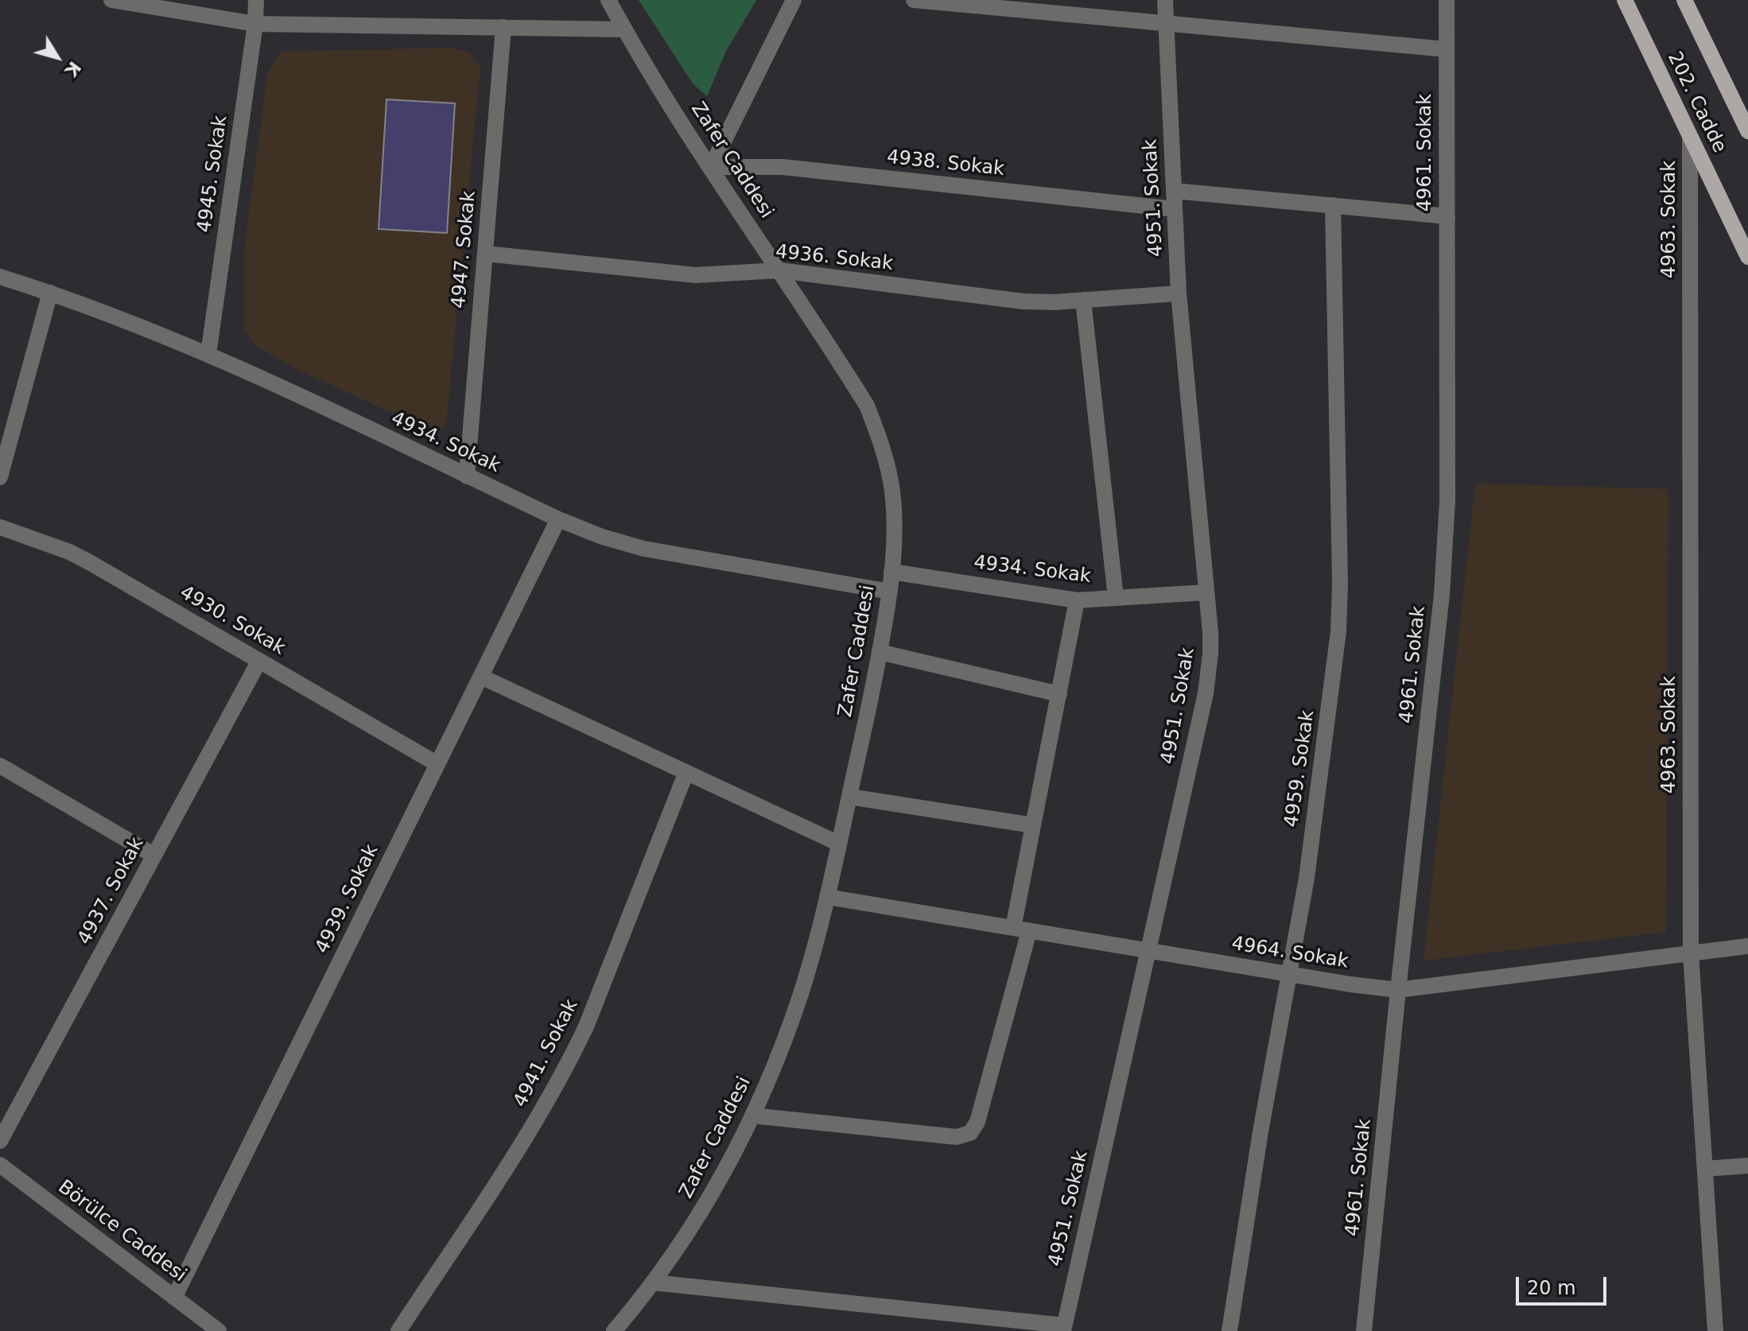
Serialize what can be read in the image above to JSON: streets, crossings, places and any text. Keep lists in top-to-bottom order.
{
  "streets": {
    "main road": ["202. Cadde"],
    "street": [
      "4961. Sokak",
      "Zafer Caddesi",
      "4938. Sokak",
      "4945. Sokak",
      "4951. Sokak",
      "4963. Sokak",
      "4947. Sokak",
      "4936. Sokak",
      "4934. Sokak",
      "4930. Sokak",
      "4959. Sokak",
      "4937. Sokak",
      "4939. Sokak",
      "4964. Sokak",
      "4941. Sokak",
      "Börülce Caddesi"
    ]
  },
  "crossings": [
    ["202. Cadde", "4963. Sokak"],
    ["4961. Sokak", "4964. Sokak"],
    ["Zafer Caddesi", "4938. Sokak"],
    ["Zafer Caddesi", "4936. Sokak"],
    ["Zafer Caddesi", "4934. Sokak"],
    ["Zafer Caddesi", "4964. Sokak"],
    ["4938. Sokak", "4951. Sokak"],
    ["4945. Sokak", "4934. Sokak"],
    ["4951. Sokak", "4936. Sokak"],
    ["4951. Sokak", "4934. Sokak"],
    ["4951. Sokak", "4964. Sokak"],
    ["4963. Sokak", "4964. Sokak"],
    ["4947. Sokak", "4936. Sokak"],
    ["4947. Sokak", "4934. Sokak"],
    ["4934. Sokak", "4939. Sokak"],
    ["4930. Sokak", "4937. Sokak"],
    ["4930. Sokak", "4939. Sokak"],
    ["4959. Sokak", "4964. Sokak"],
    ["4939. Sokak", "Börülce Caddesi"]
  ],
  "scale_bar": "20 m",
  "north": "bottom right"
}
